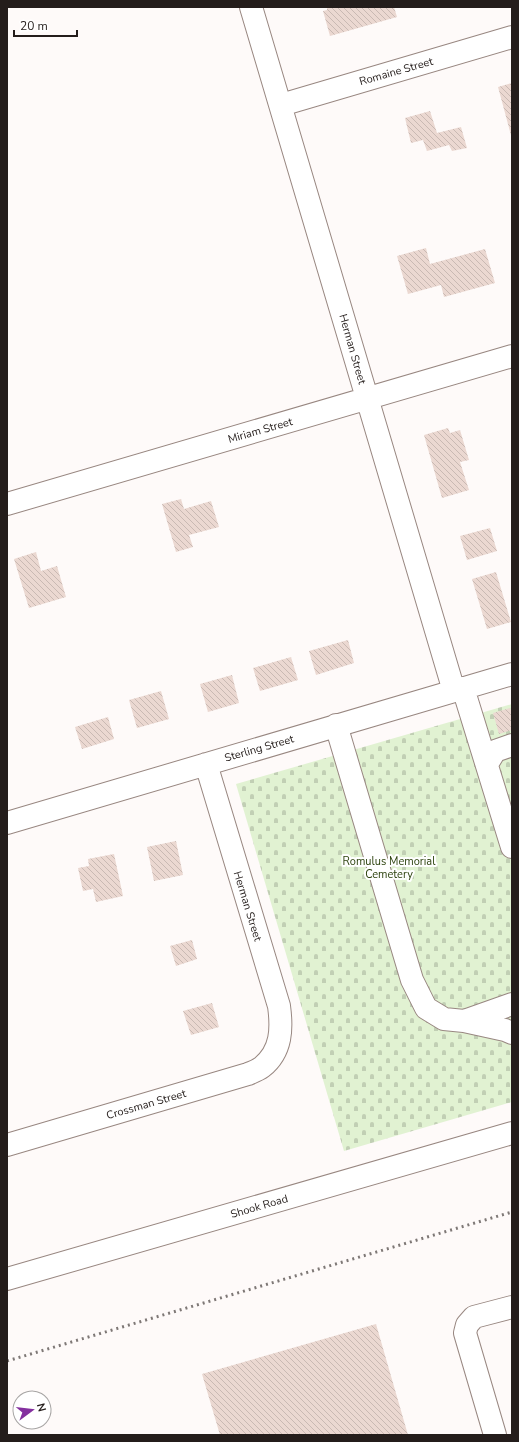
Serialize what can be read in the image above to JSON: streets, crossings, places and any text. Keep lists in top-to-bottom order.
{
  "streets": {
    "street": [
      "Romaine Street",
      "Herman Street",
      "Miriam Street",
      "Sterling Street",
      "Crossman Street",
      "Shook Road"
    ]
  },
  "crossings": [
    ["Romaine Street", "Herman Street"],
    ["Herman Street", "Miriam Street"],
    ["Herman Street", "Sterling Street"],
    ["Herman Street", "Crossman Street"]
  ],
  "parks": ["Romulus Memorial Cemetery"],
  "scale_bar": "20 m",
  "north": "right"
}
